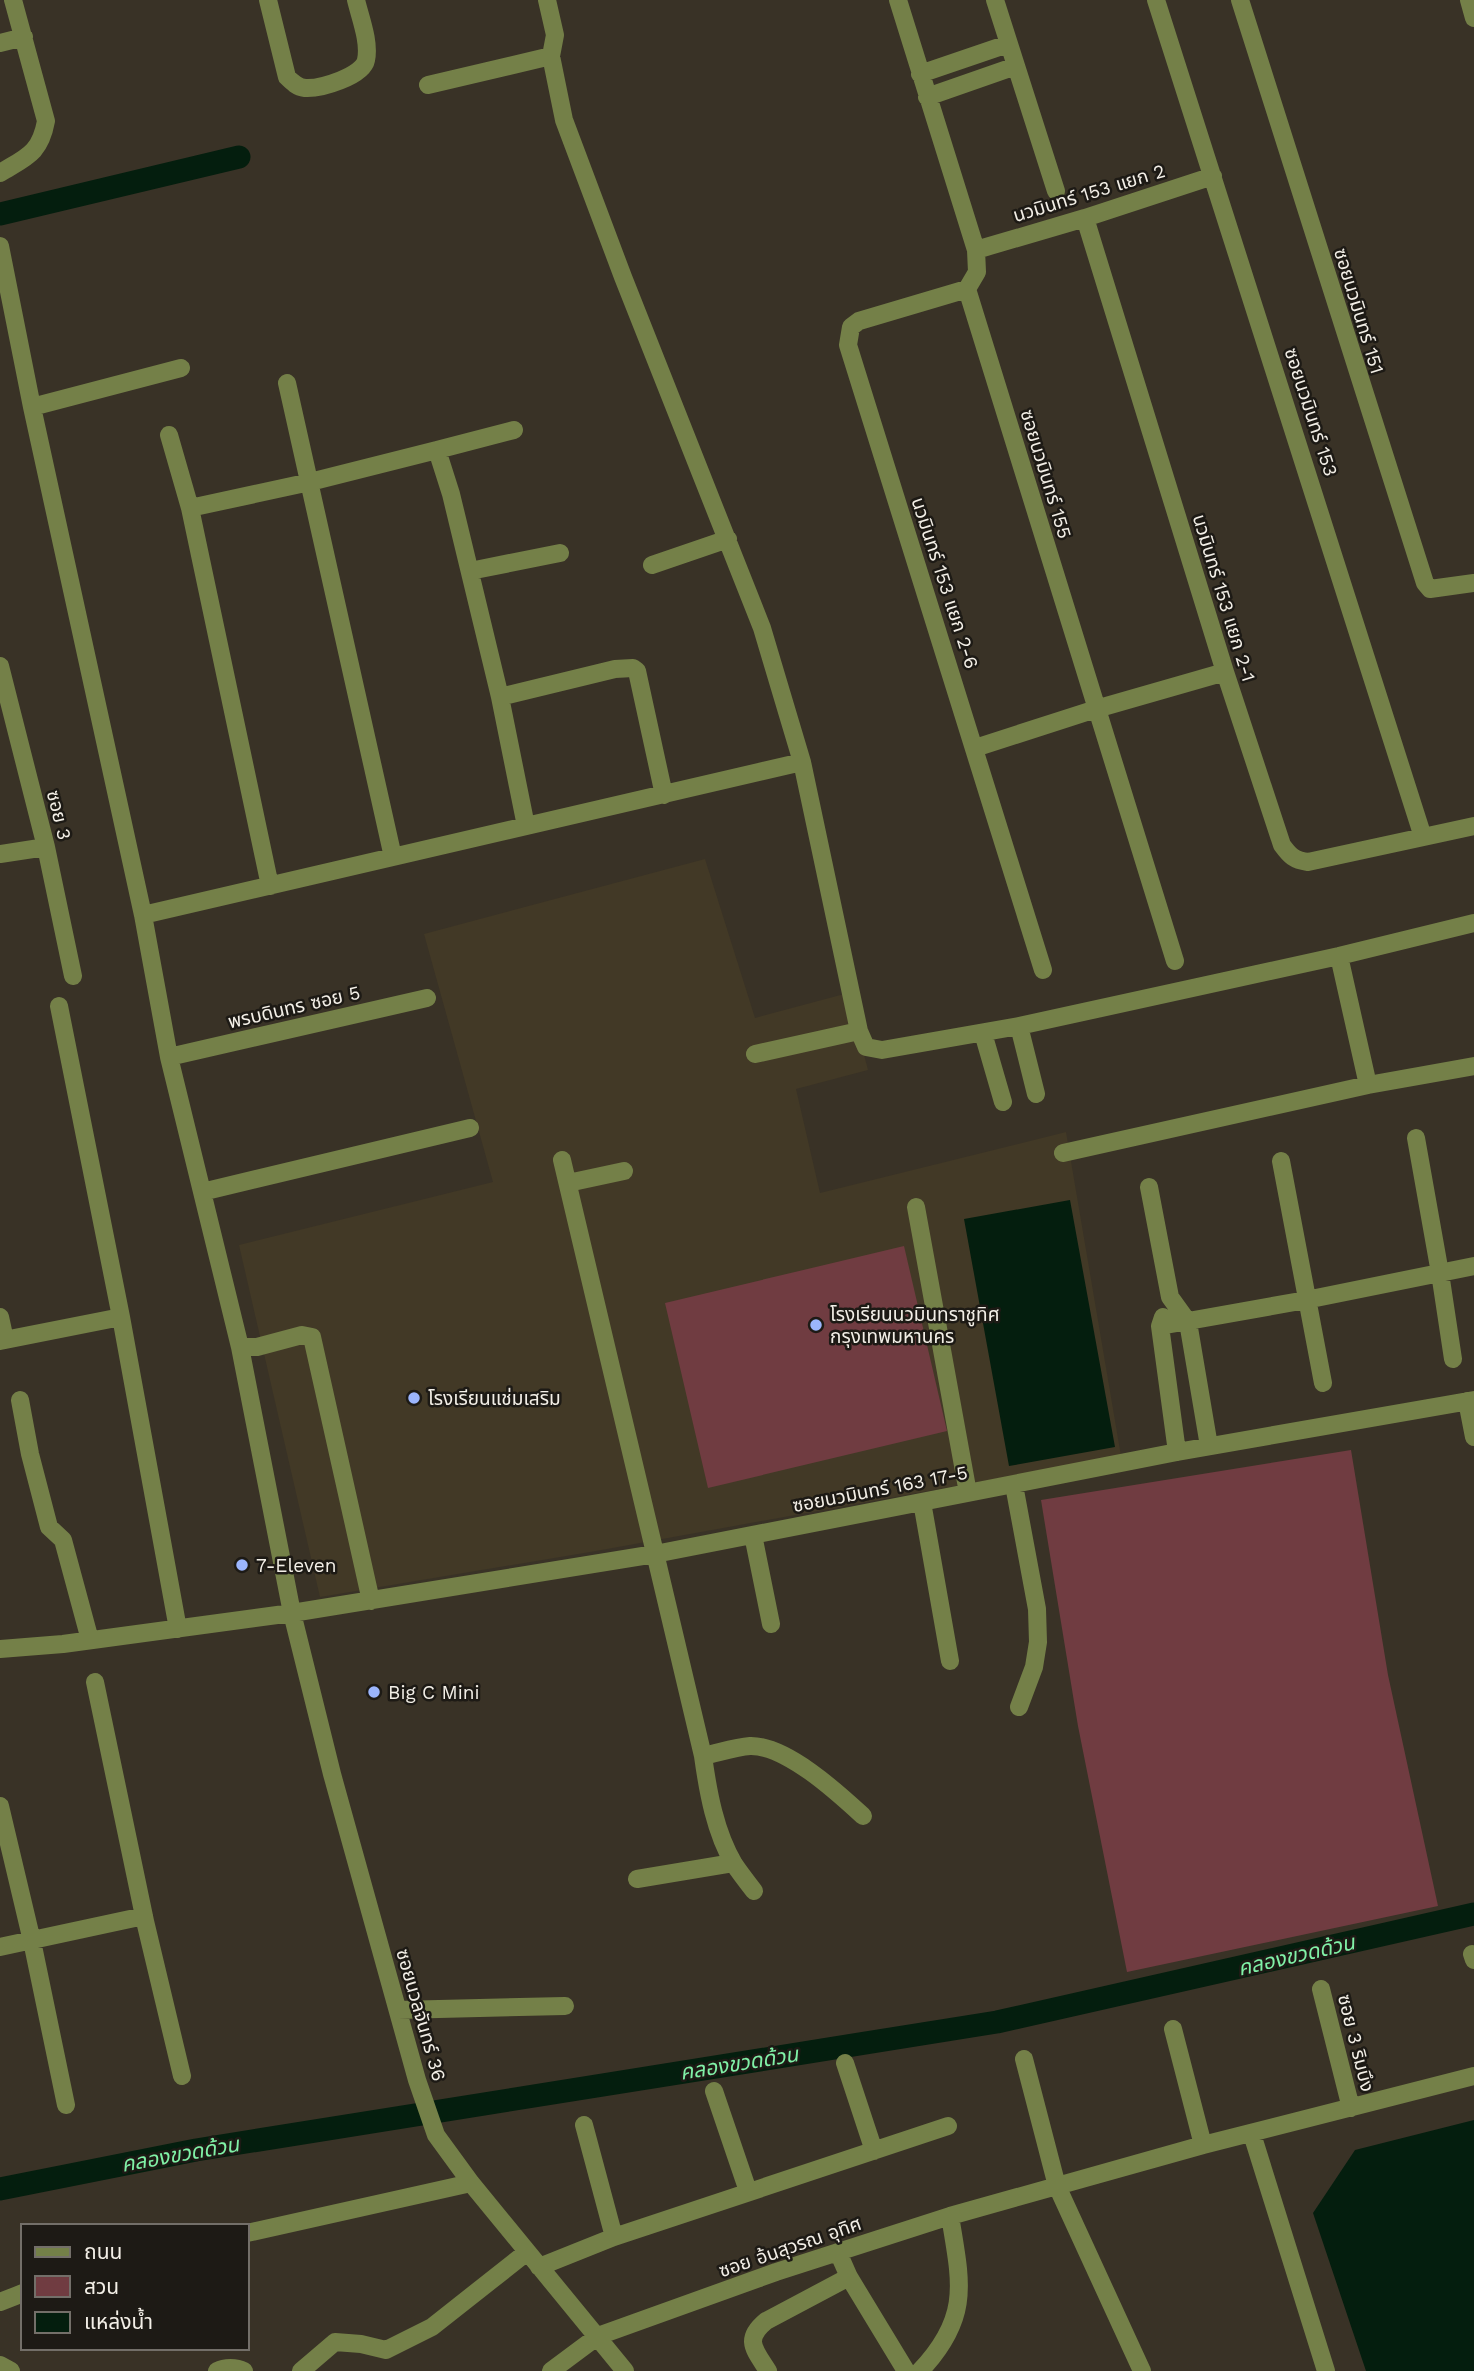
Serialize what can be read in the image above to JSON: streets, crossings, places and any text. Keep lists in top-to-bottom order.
{
  "streets": {
    "street": [
      "นวมินทร์ 153 แยก 2",
      "ซอยนวมินทร์ 151",
      "ซอยนวมินทร์ 153",
      "ซอยนวมินทร์ 155",
      "นวมินทร์ 153 แยก 2-6",
      "นวมินทร์ 153 แยก 2-1",
      "ซอย 3",
      "พรบดินทร ซอย 5",
      "ซอยนวมินทร์ 163 17-5",
      "ซอยนวลจันทร์ 36",
      "ซอย 3 ริมบึง",
      "ซอย อ้นสุวรณ อุทิศ"
    ]
  },
  "crossings": [
    ["นวมินทร์ 153 แยก 2", "ซอยนวมินทร์ 153"],
    ["นวมินทร์ 153 แยก 2", "นวมินทร์ 153 แยก 2-1"],
    ["ซอยนวมินทร์ 153", "นวมินทร์ 153 แยก 2-1"],
    ["ซอยนวมินทร์ 155", "นวมินทร์ 153 แยก 2-6"],
    ["พรบดินทร ซอย 5", "ซอยนวลจันทร์ 36"],
    ["ซอยนวมินทร์ 163 17-5", "ซอยนวลจันทร์ 36"],
    ["ซอยนวลจันทร์ 36", "ซอย อ้นสุวรณ อุทิศ"],
    ["ซอย 3 ริมบึง", "ซอย อ้นสุวรณ อุทิศ"]
  ],
  "water": ["คลองขวดด้วน"],
  "places": [
    "โรงเรียนนวมินทราชูทิศ กรุงเทพมหานคร",
    "โรงเรียนแช่มเสริม",
    "7-Eleven",
    "Big C Mini"
  ],
  "legend": ["ถนน", "สวน", "แหล่งน้ำ"]
}
